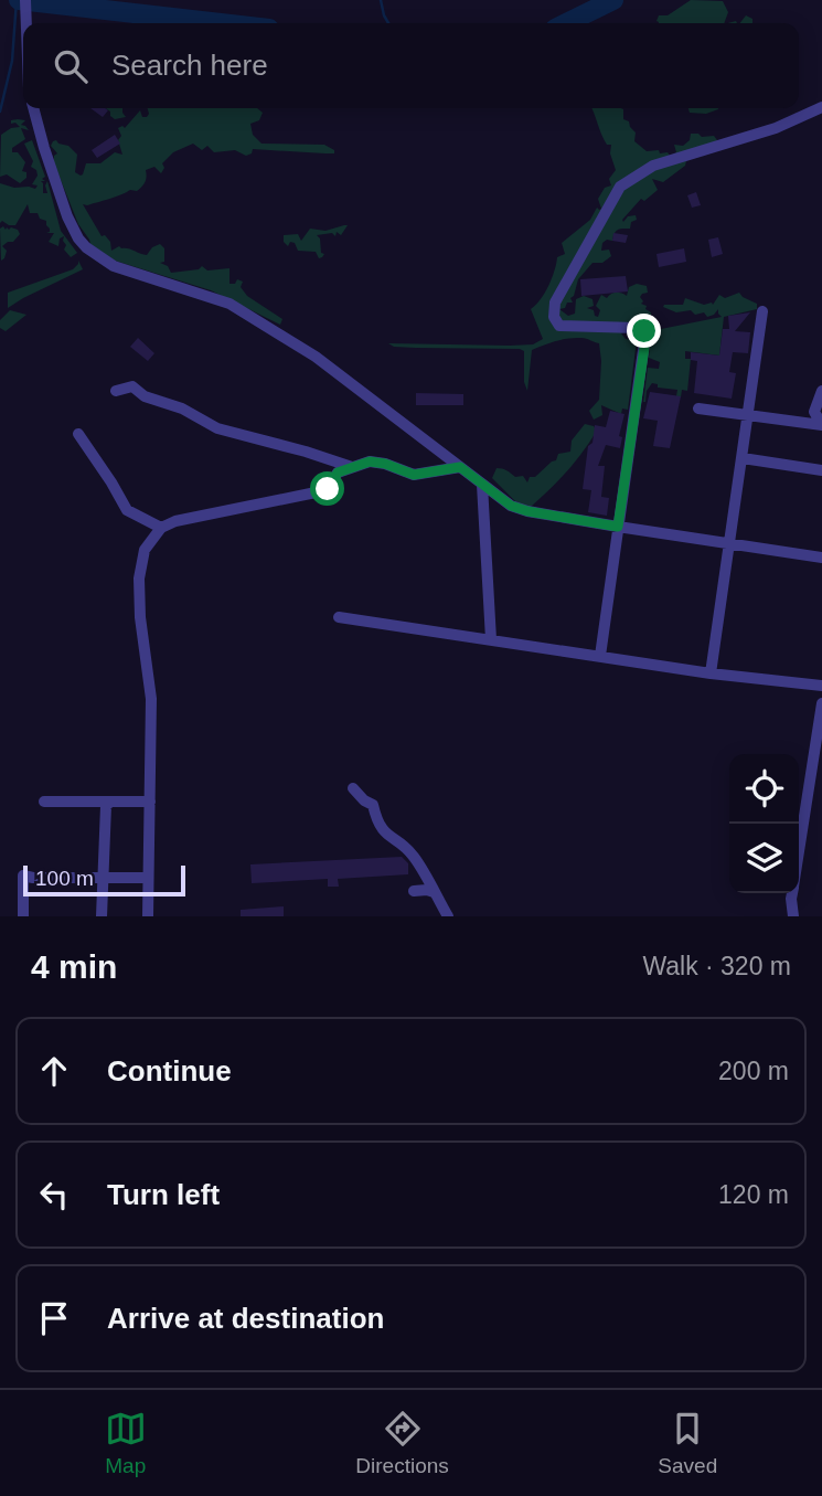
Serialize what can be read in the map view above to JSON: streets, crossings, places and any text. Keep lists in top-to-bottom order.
{
  "scale_bar": "100 m",
  "page": {
    "search": "Search here",
    "scale": "100 m",
    "heading": ["4 min", "Walk · 320 m"],
    "list": [
      ["Continue", "200 m"],
      ["Turn left", "120 m"],
      "Arrive at destination"
    ],
    "nav": ["Map", "Directions", "Saved"]
  }
}
